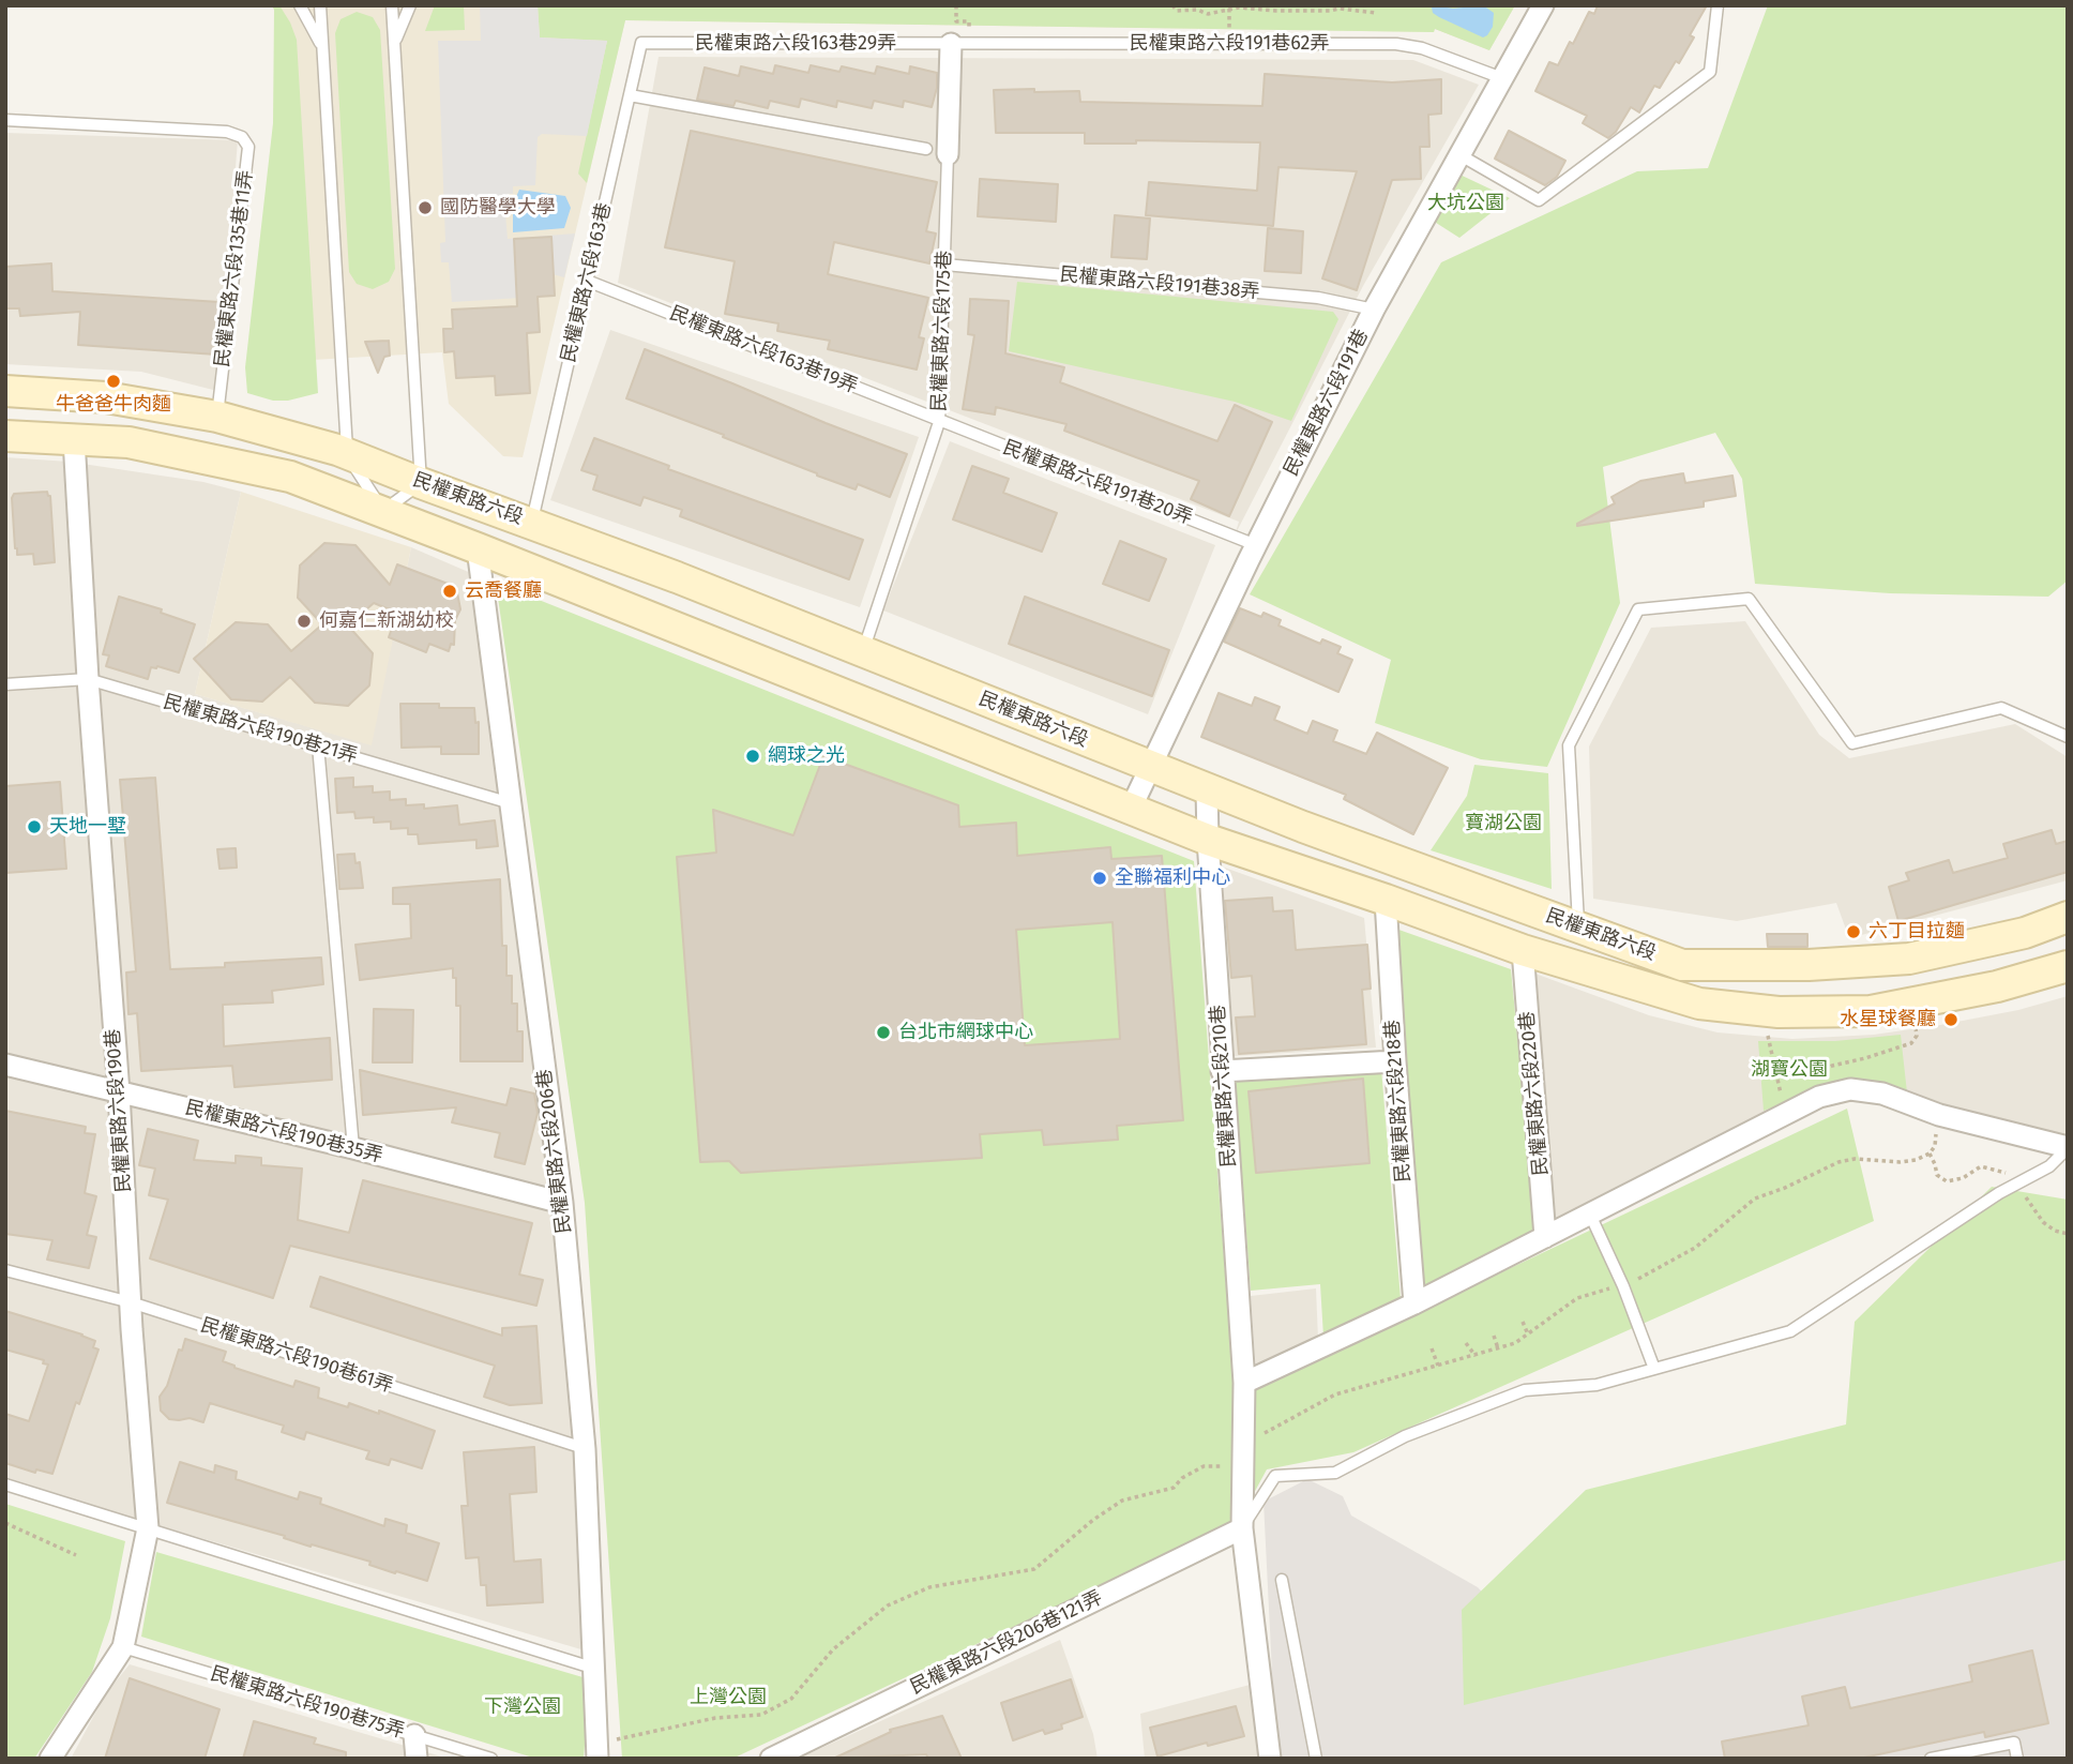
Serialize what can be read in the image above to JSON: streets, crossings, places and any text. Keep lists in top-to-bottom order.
{
  "streets": {
    "main road": ["民權東路六段"],
    "street": [
      "民權東路六段175巷",
      "民權東路六段191巷",
      "民權東路六段210巷",
      "民權東路六段220巷",
      "民權東路六段218巷",
      "民權東路六段190巷",
      "民權東路六段190巷35弄",
      "民權東路六段206巷",
      "民權東路六段206巷121弄"
    ],
    "lane": [
      "民權東路六段163巷29弄",
      "民權東路六段191巷62弄",
      "民權東路六段135巷11弄",
      "民權東路六段163巷",
      "民權東路六段191巷38弄",
      "民權東路六段163巷19弄",
      "民權東路六段191巷20弄",
      "民權東路六段190巷21弄",
      "民權東路六段190巷61弄",
      "民權東路六段190巷75弄"
    ]
  },
  "crossings": [
    ["民權東路六段163巷29弄", "民權東路六段191巷62弄"],
    ["民權東路六段163巷29弄", "民權東路六段163巷"],
    ["民權東路六段163巷29弄", "民權東路六段175巷"],
    ["民權東路六段191巷62弄", "民權東路六段175巷"],
    ["民權東路六段191巷62弄", "民權東路六段191巷"],
    ["民權東路六段135巷11弄", "民權東路六段"],
    ["民權東路六段163巷", "民權東路六段163巷19弄"],
    ["民權東路六段163巷", "民權東路六段"],
    ["民權東路六段191巷38弄", "民權東路六段175巷"],
    ["民權東路六段191巷38弄", "民權東路六段191巷"],
    ["民權東路六段175巷", "民權東路六段163巷19弄"],
    ["民權東路六段175巷", "民權東路六段191巷20弄"],
    ["民權東路六段175巷", "民權東路六段"],
    ["民權東路六段163巷19弄", "民權東路六段191巷20弄"],
    ["民權東路六段191巷", "民權東路六段191巷20弄"],
    ["民權東路六段191巷", "民權東路六段"],
    ["民權東路六段", "民權東路六段210巷"],
    ["民權東路六段", "民權東路六段220巷"],
    ["民權東路六段", "民權東路六段218巷"],
    ["民權東路六段", "民權東路六段190巷"],
    ["民權東路六段", "民權東路六段206巷"],
    ["民權東路六段190巷21弄", "民權東路六段190巷"],
    ["民權東路六段190巷21弄", "民權東路六段206巷"],
    ["民權東路六段210巷", "民權東路六段206巷121弄"],
    ["民權東路六段190巷", "民權東路六段190巷35弄"],
    ["民權東路六段190巷", "民權東路六段190巷61弄"],
    ["民權東路六段190巷", "民權東路六段190巷75弄"],
    ["民權東路六段190巷35弄", "民權東路六段206巷"],
    ["民權東路六段206巷", "民權東路六段190巷61弄"]
  ],
  "parks": [
    "大坑公園",
    "寶湖公園",
    "湖寶公園",
    "上灣公園",
    "下灣公園"
  ],
  "places": [
    "國防醫學大學",
    "牛爸爸牛肉麵",
    "云喬餐廳",
    "何嘉仁新湖幼校",
    "網球之光",
    "天地一墅",
    "全聯福利中心",
    "六丁目拉麵",
    "水星球餐廳",
    "台北市網球中心"
  ]
}
